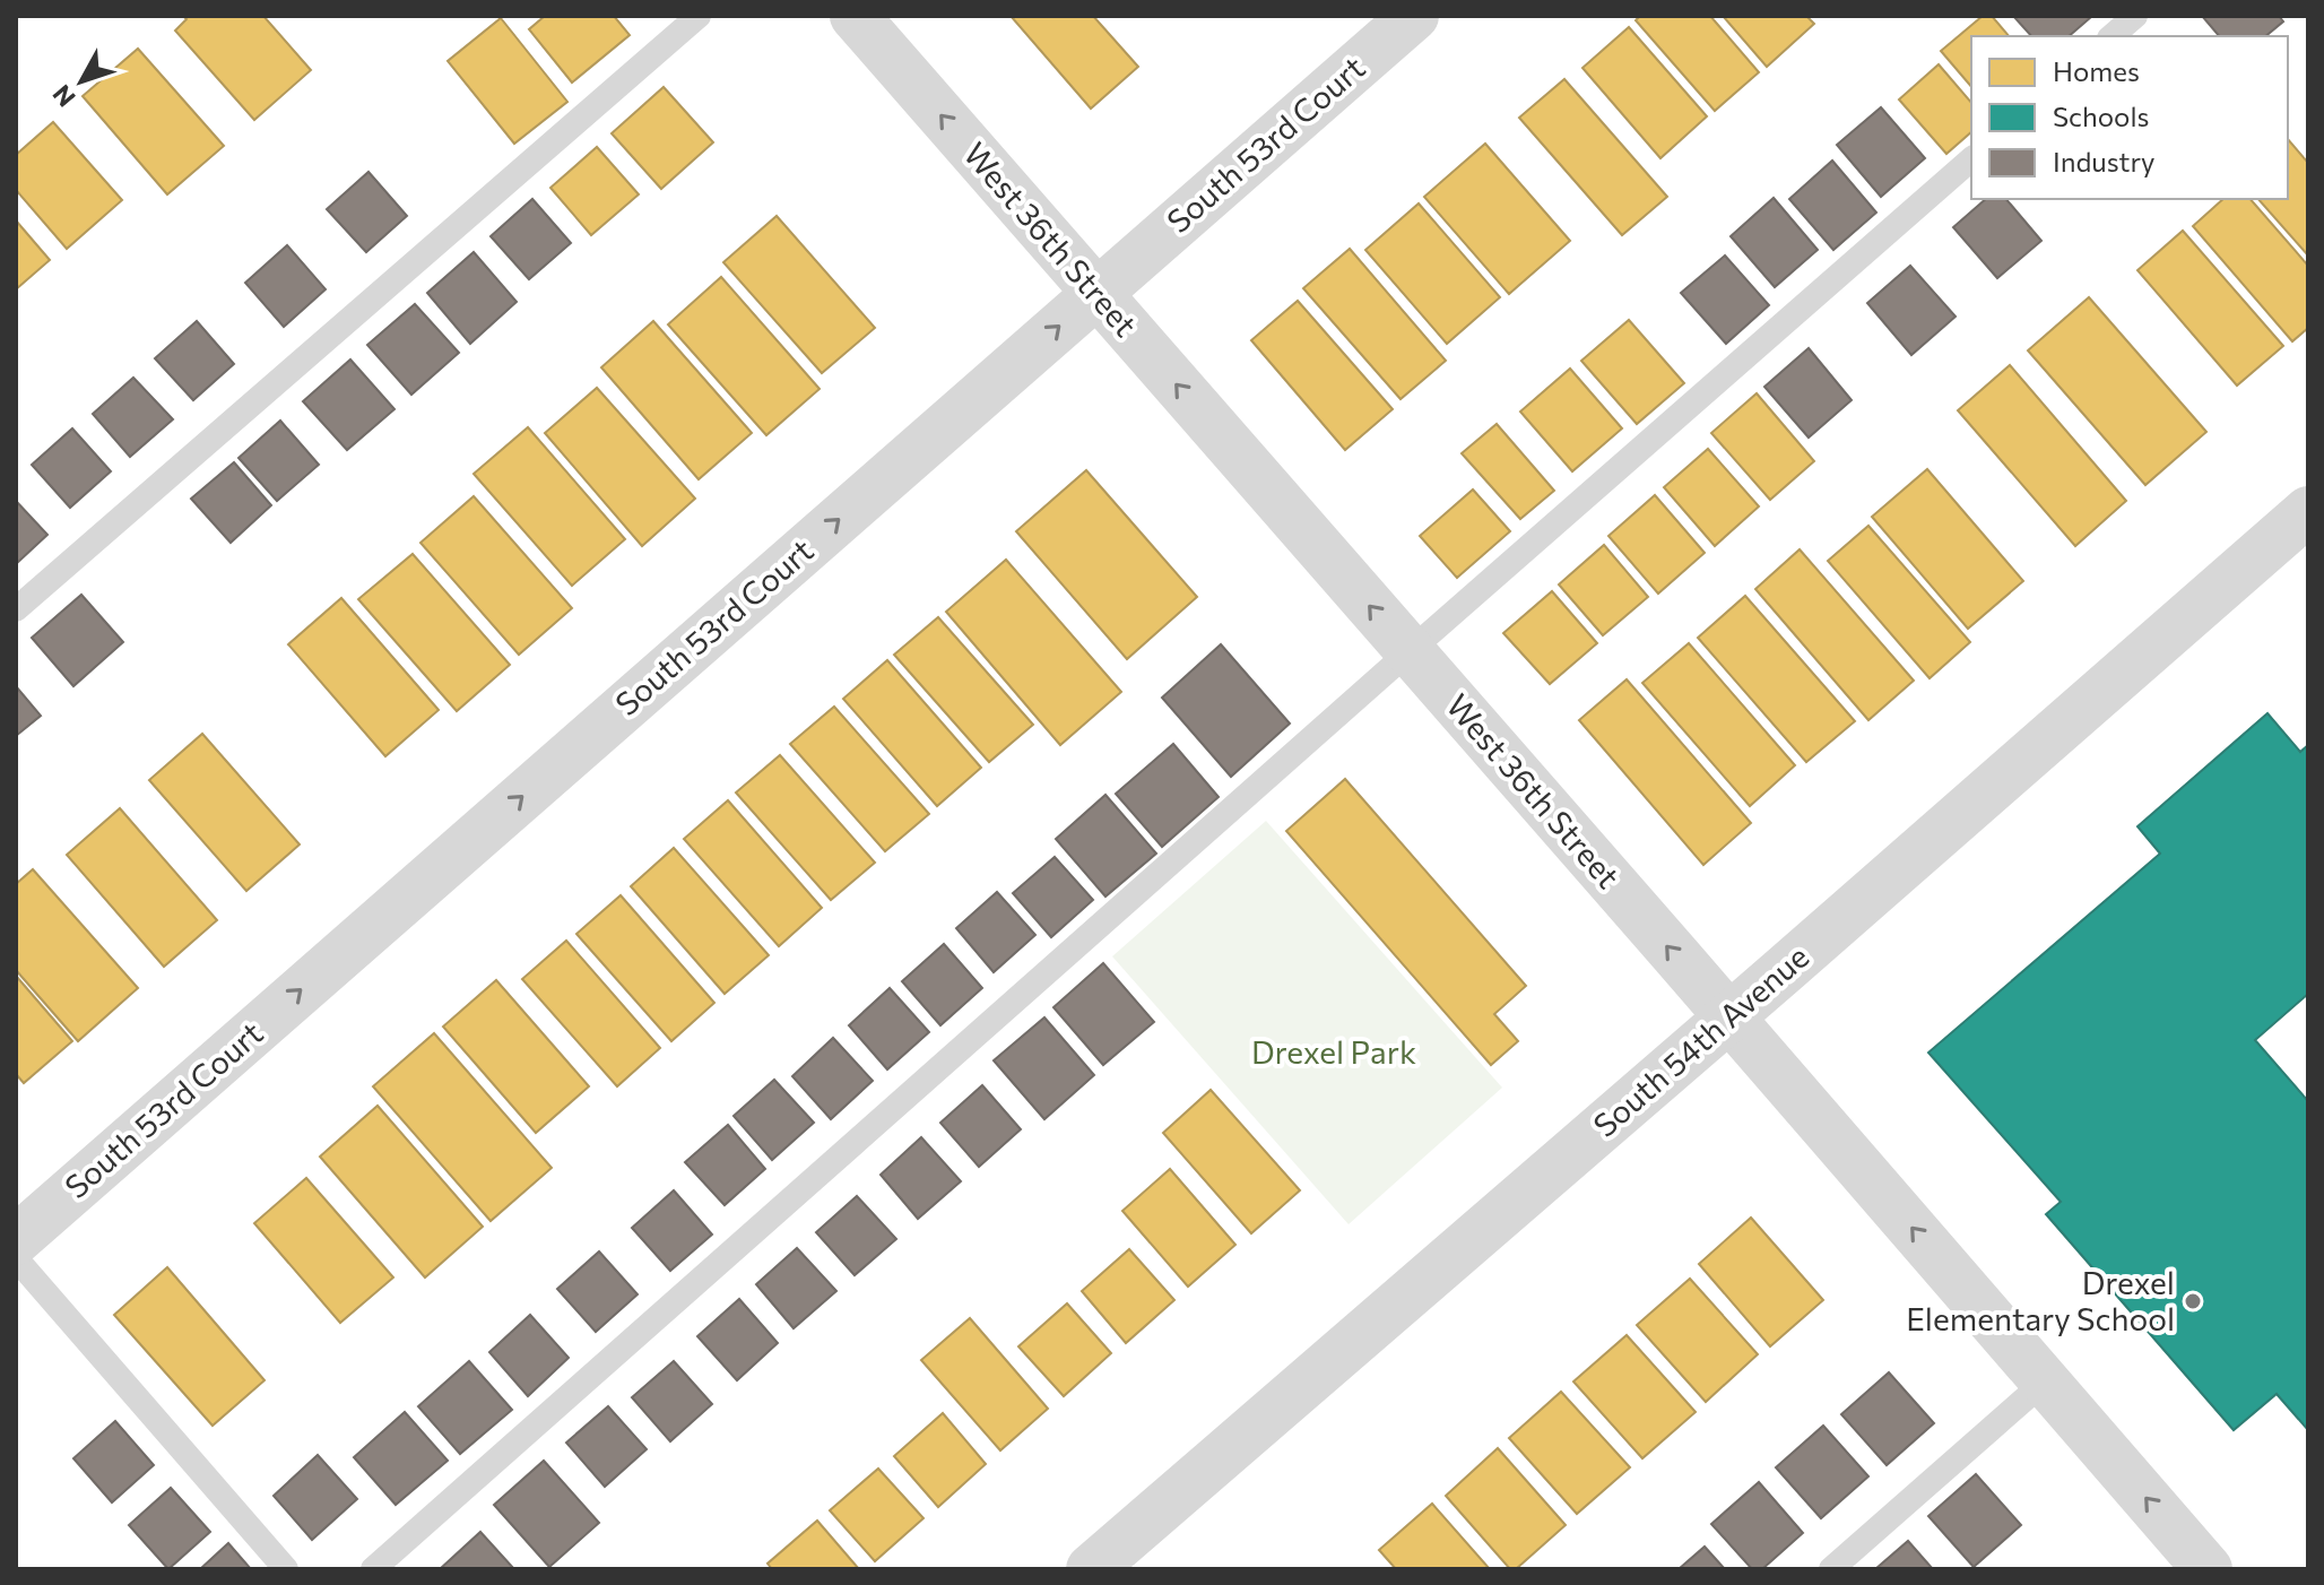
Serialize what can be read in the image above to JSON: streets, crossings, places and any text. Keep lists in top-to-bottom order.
{
  "streets": {
    "street": ["South 53rd Court", "West 36th Street", "South 54th Avenue"]
  },
  "crossings": [
    ["South 53rd Court", "West 36th Street"],
    ["West 36th Street", "South 54th Avenue"]
  ],
  "one_way": ["South 53rd Court", "West 36th Street"],
  "parks": ["Drexel Park"],
  "places": ["Drexel Elementary School"],
  "legend": ["Homes", "Schools", "Industry"],
  "north": "bottom left"
}
